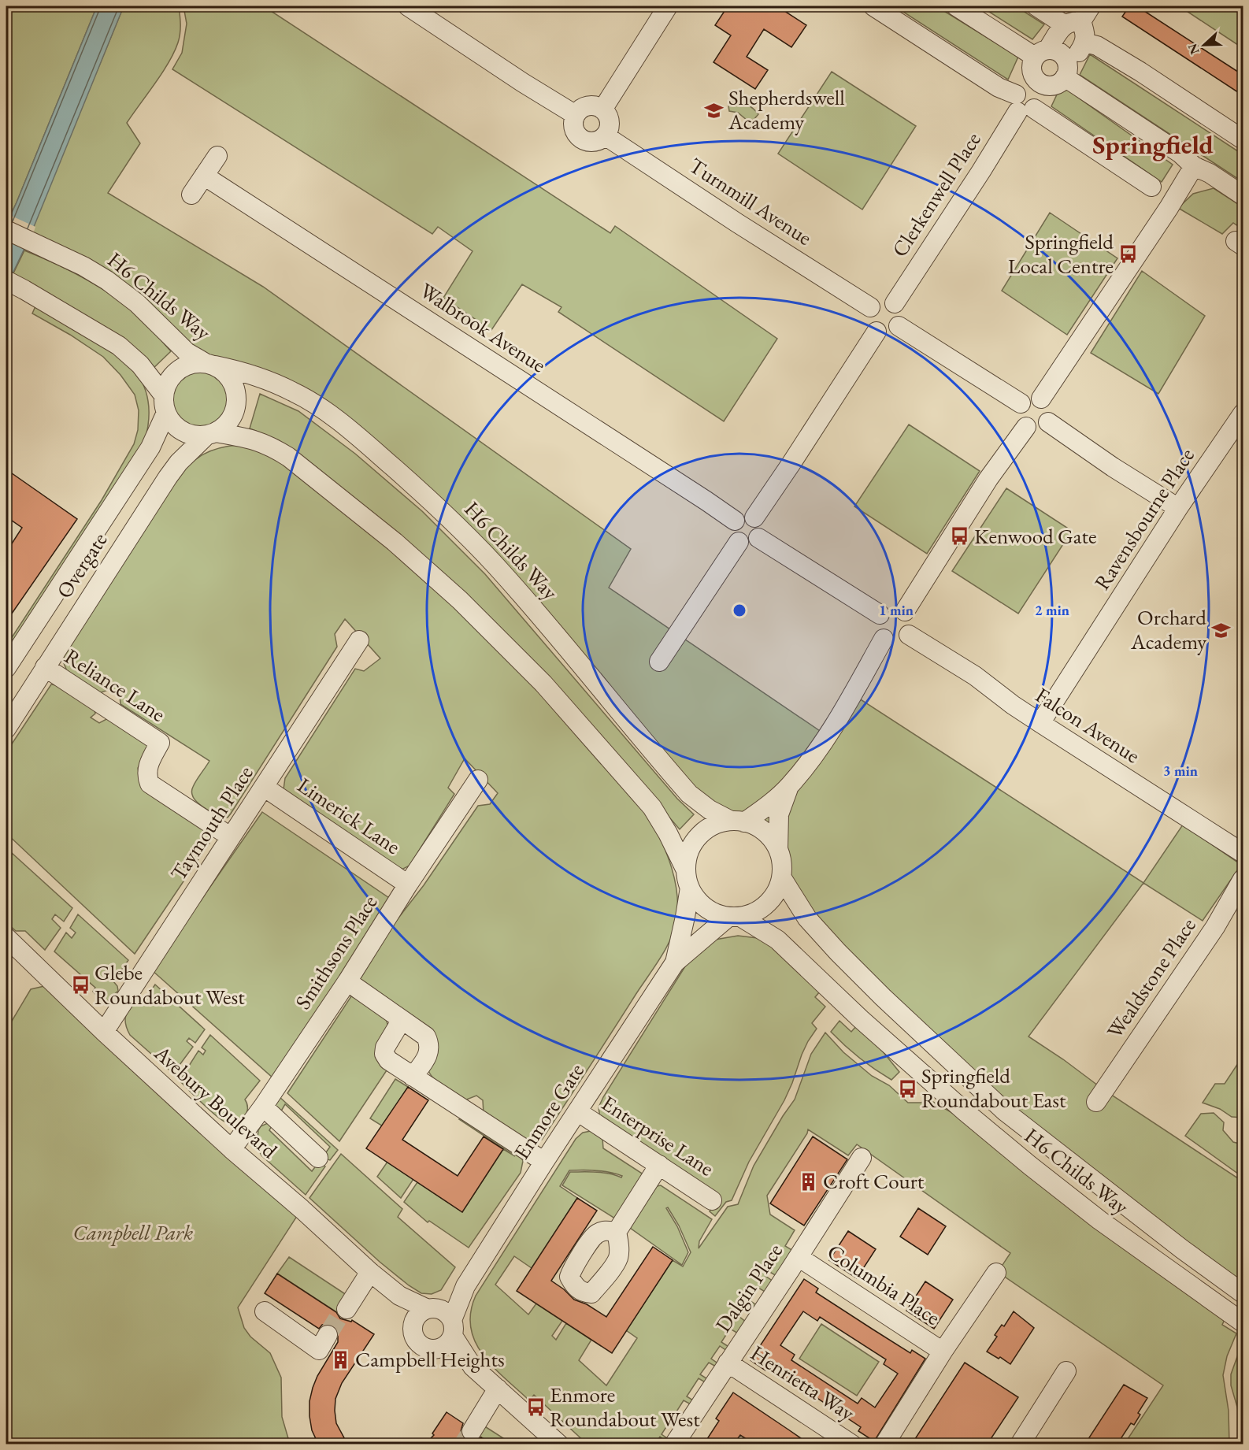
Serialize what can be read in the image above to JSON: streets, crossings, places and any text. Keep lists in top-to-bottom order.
{
  "streets": {
    "street": [
      "Clerkenwell Place",
      "Turnmill Avenue",
      "H6 Childs Way",
      "Walbrook Avenue",
      "Ravensbourne Place",
      "Overgate",
      "Reliance Lane",
      "Falcon Avenue",
      "Limerick Lane",
      "Taymouth Place",
      "Smithsons Place",
      "Wealdstone Place",
      "Avebury Boulevard",
      "Enmore Gate",
      "Enterprise Lane",
      "Columbia Place",
      "Dalgin Place",
      "Henrietta Way"
    ]
  },
  "crossings": [
    ["Clerkenwell Place", "Turnmill Avenue"],
    ["H6 Childs Way", "Overgate"],
    ["H6 Childs Way", "Enmore Gate"],
    ["Ravensbourne Place", "Falcon Avenue"],
    ["Overgate", "Reliance Lane"],
    ["Reliance Lane", "Taymouth Place"],
    ["Limerick Lane", "Taymouth Place"],
    ["Limerick Lane", "Smithsons Place"],
    ["Taymouth Place", "Avebury Boulevard"],
    ["Smithsons Place", "Avebury Boulevard"],
    ["Avebury Boulevard", "Enmore Gate"],
    ["Enmore Gate", "Enterprise Lane"],
    ["Columbia Place", "Dalgin Place"],
    ["Dalgin Place", "Henrietta Way"]
  ],
  "districts": ["Springfield"],
  "parks": ["Campbell Park"],
  "places": {
    "school or university": ["Shepherdswell Academy", "Orchard Academy"],
    "bus stop": [
      "Springfield Local Centre",
      "Kenwood Gate",
      "Glebe Roundabout West",
      "Springfield Roundabout East",
      "Enmore Roundabout West"
    ],
    "building": ["Croft Court", "Campbell Heights"]
  },
  "north": "left",
  "rings": ["1 min", "2 min", "3 min"]
}
